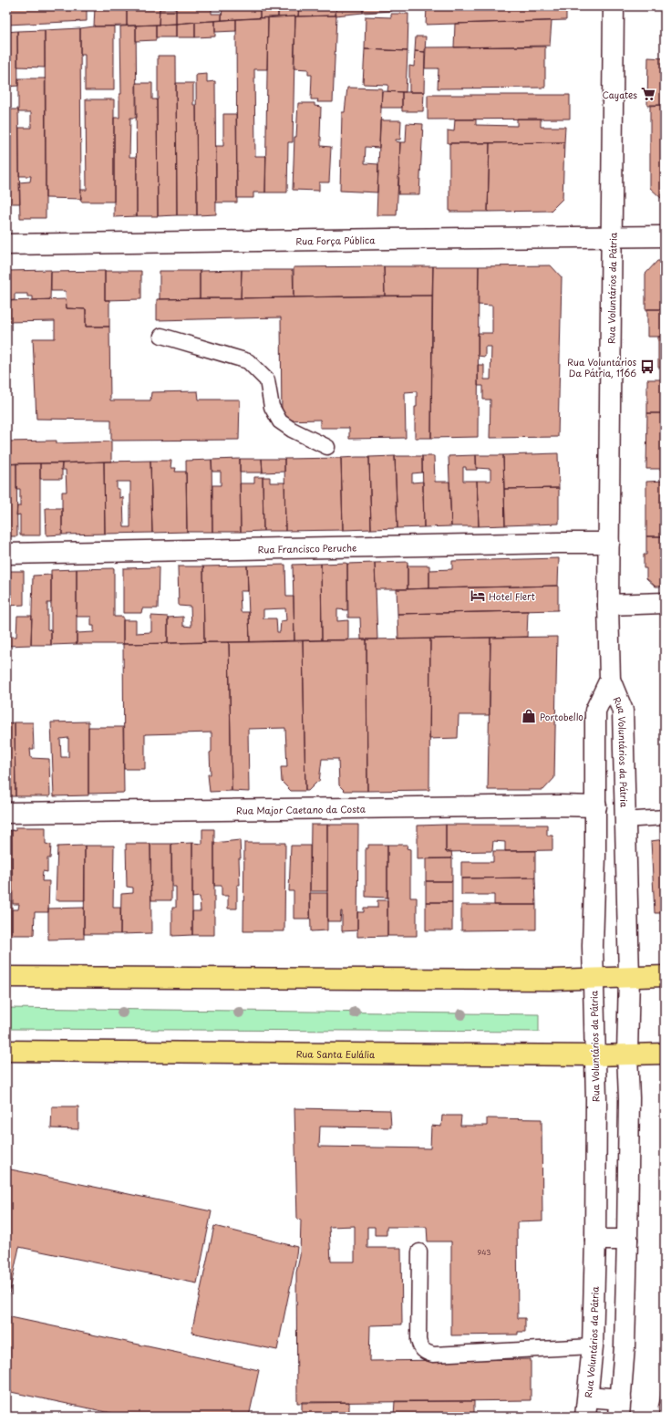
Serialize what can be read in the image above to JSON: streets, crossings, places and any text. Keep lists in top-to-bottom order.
{
  "streets": {
    "main road": [
      "Rua Força Pública",
      "Rua Voluntários da Pátria",
      "Rua Francisco Peruche",
      "Rua Major Caetano da Costa",
      "Rua Santa Eulália"
    ]
  },
  "crossings": [
    ["Rua Força Pública", "Rua Voluntários da Pátria"],
    ["Rua Voluntários da Pátria", "Rua Francisco Peruche"],
    ["Rua Voluntários da Pátria", "Rua Major Caetano da Costa"],
    ["Rua Voluntários da Pátria", "Rua Santa Eulália"]
  ],
  "places": {
    "supermarket": ["Cayates"],
    "bus stop": ["Rua Voluntários Da Pátria, 1166"],
    "hotel": ["Hotel Flert"],
    "shop": ["Portobello"]
  },
  "house_numbers": ["943"]
}
